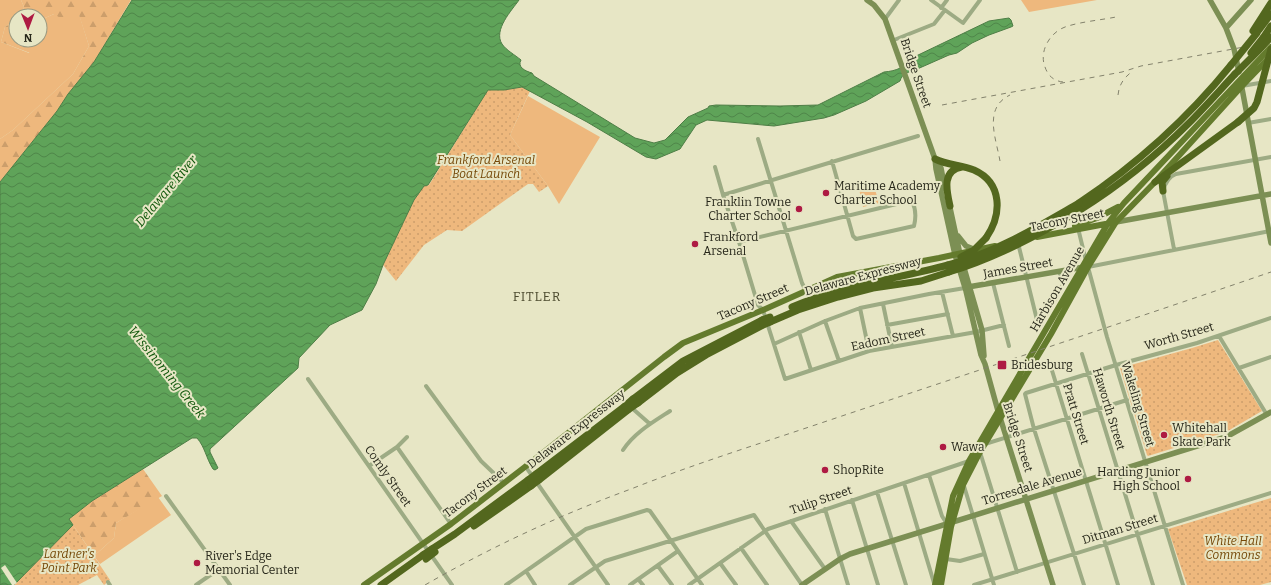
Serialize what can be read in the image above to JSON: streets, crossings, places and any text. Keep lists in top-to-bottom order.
{
  "streets": {
    "highway": ["Delaware Expressway"],
    "main road": [
      "Bridge Street",
      "Tacony Street",
      "James Street",
      "Harbison Avenue",
      "Torresdale Avenue"
    ],
    "street": [
      "Worth Street",
      "Eadom Street",
      "Wakeling Street",
      "Haworth Street",
      "Pratt Street",
      "Comly Street",
      "Tulip Street",
      "Ditman Street"
    ]
  },
  "crossings": [
    ["Bridge Street", "Tacony Street"],
    ["Bridge Street", "James Street"],
    ["Bridge Street", "Harbison Avenue"],
    ["Bridge Street", "Eadom Street"],
    ["Bridge Street", "Torresdale Avenue"],
    ["Bridge Street", "Ditman Street"],
    ["Tacony Street", "Harbison Avenue"],
    ["Tacony Street", "Comly Street"],
    ["James Street", "Harbison Avenue"],
    ["James Street", "Eadom Street"],
    ["James Street", "Wakeling Street"],
    ["Harbison Avenue", "Wakeling Street"],
    ["Harbison Avenue", "Torresdale Avenue"],
    ["Harbison Avenue", "Tulip Street"],
    ["Worth Street", "Wakeling Street"],
    ["Worth Street", "Haworth Street"],
    ["Worth Street", "Pratt Street"],
    ["Wakeling Street", "Torresdale Avenue"],
    ["Wakeling Street", "Ditman Street"],
    ["Haworth Street", "Torresdale Avenue"],
    ["Haworth Street", "Ditman Street"],
    ["Pratt Street", "Torresdale Avenue"],
    ["Pratt Street", "Ditman Street"]
  ],
  "districts": ["FITLER"],
  "water": ["Delaware River", "Wissinoming Creek"],
  "parks": ["Frankford Arsenal Boat Launch", "White Hall Commons", "Lardner's Point Park"],
  "places": {
    "other": [
      "Maritime Academy Charter School",
      "Franklin Towne Charter School",
      "Frankford Arsenal",
      "Whitehall Skate Park",
      "Wawa",
      "ShopRite",
      "Harding Junior High School",
      "River's Edge Memorial Center"
    ],
    "transit": ["Bridesburg"]
  },
  "north": "bottom"
}
